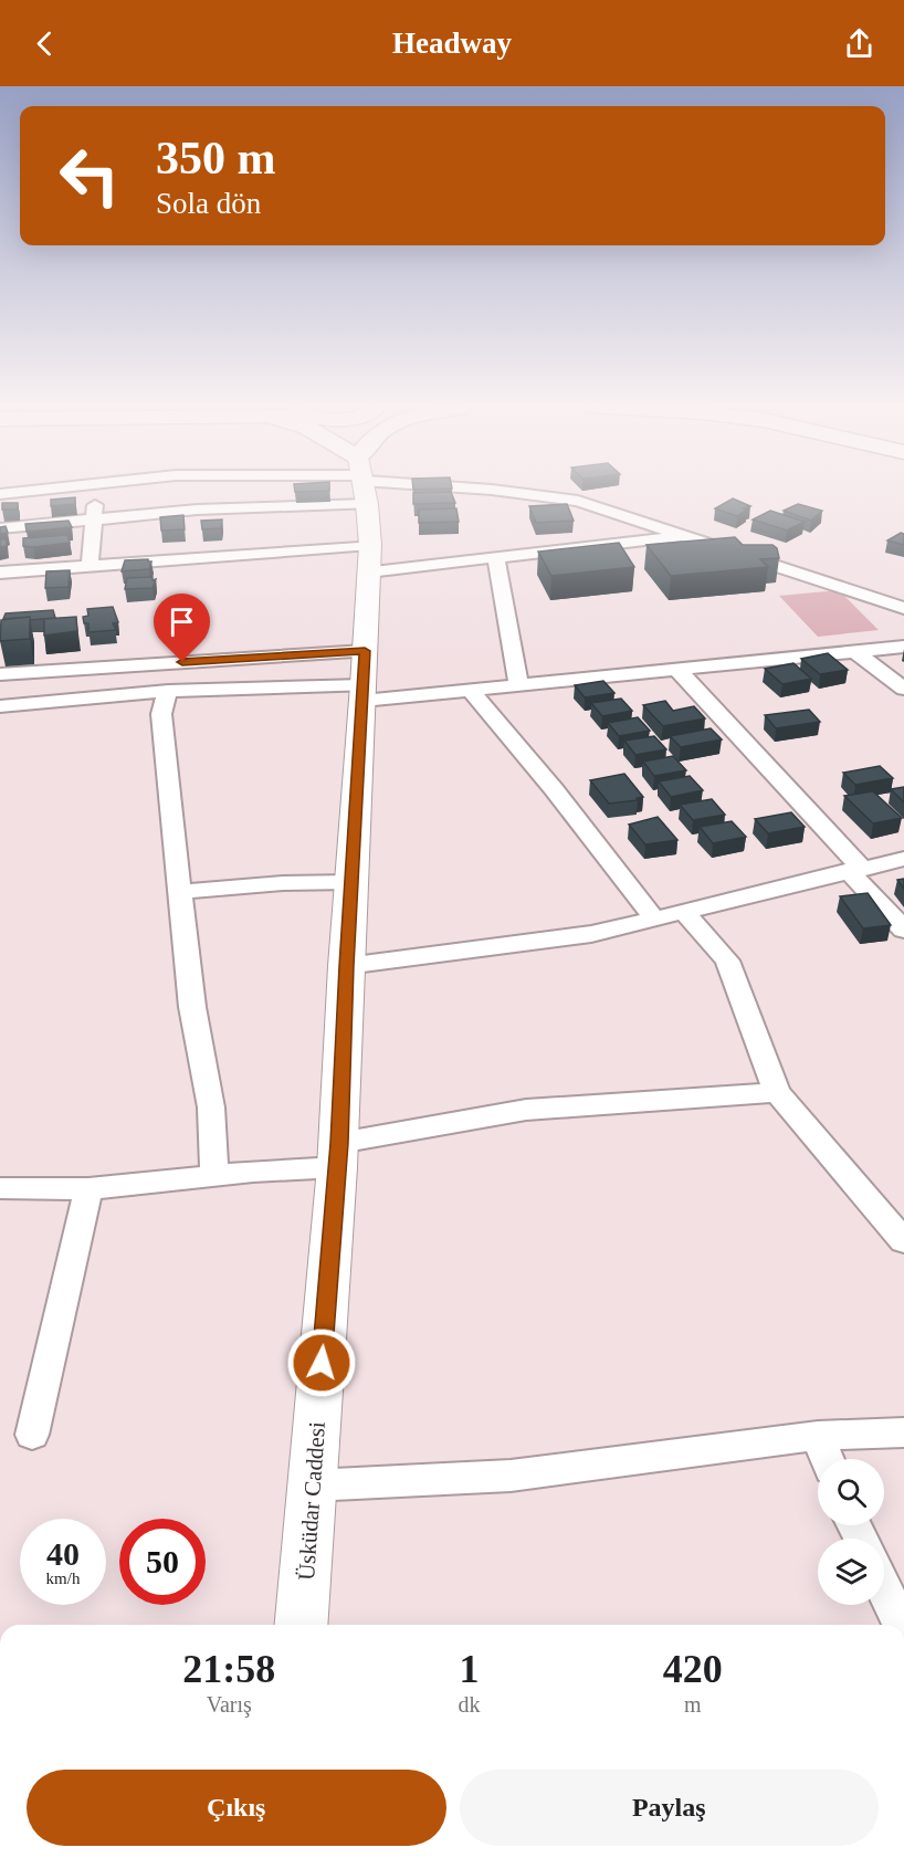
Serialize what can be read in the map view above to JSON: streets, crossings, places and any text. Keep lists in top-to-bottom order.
{
  "streets": {
    "main road": ["Üsküdar Caddesi"]
  },
  "page": {
    "header": "Headway",
    "turn": ["350 m", "Sola dön"],
    "speed": "40 km/h",
    "limit": "50",
    "eta": [
      "21:58",
      "Varış",
      "1",
      "dk",
      "420",
      "m"
    ],
    "buttons": ["Çıkış", "Paylaş"]
  }
}
